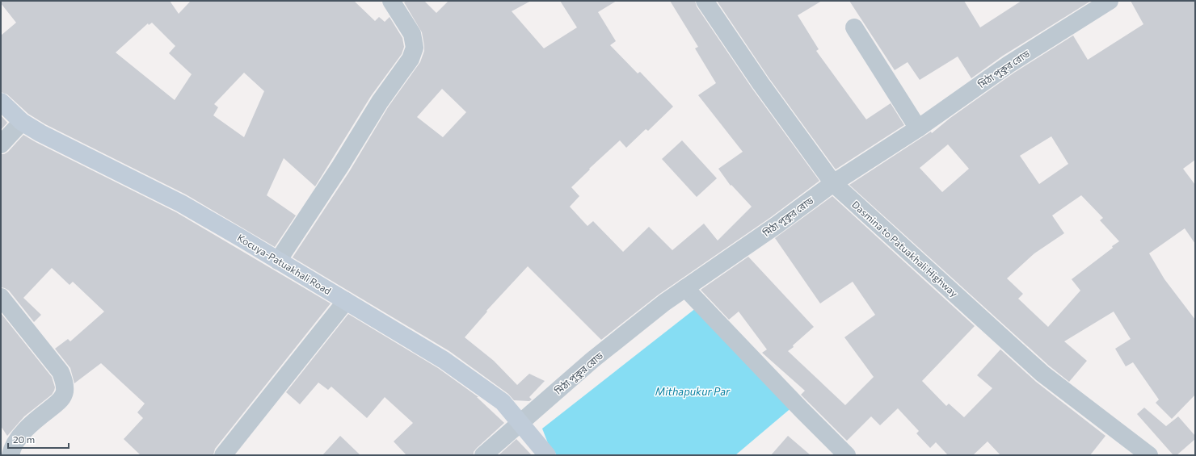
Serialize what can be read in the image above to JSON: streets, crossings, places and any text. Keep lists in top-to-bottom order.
{
  "streets": {
    "main road": ["Kocuya-Patuakhali Road"],
    "street": ["মিঠা পুকুর রোড", "Dasmina to Patuakhali Highway"]
  },
  "crossings": [
    ["মিঠা পুকুর রোড", "Dasmina to Patuakhali Highway"],
    ["মিঠা পুকুর রোড", "Kocuya-Patuakhali Road"]
  ],
  "water": ["Mithapukur Par"],
  "scale_bar": "20 m"
}
